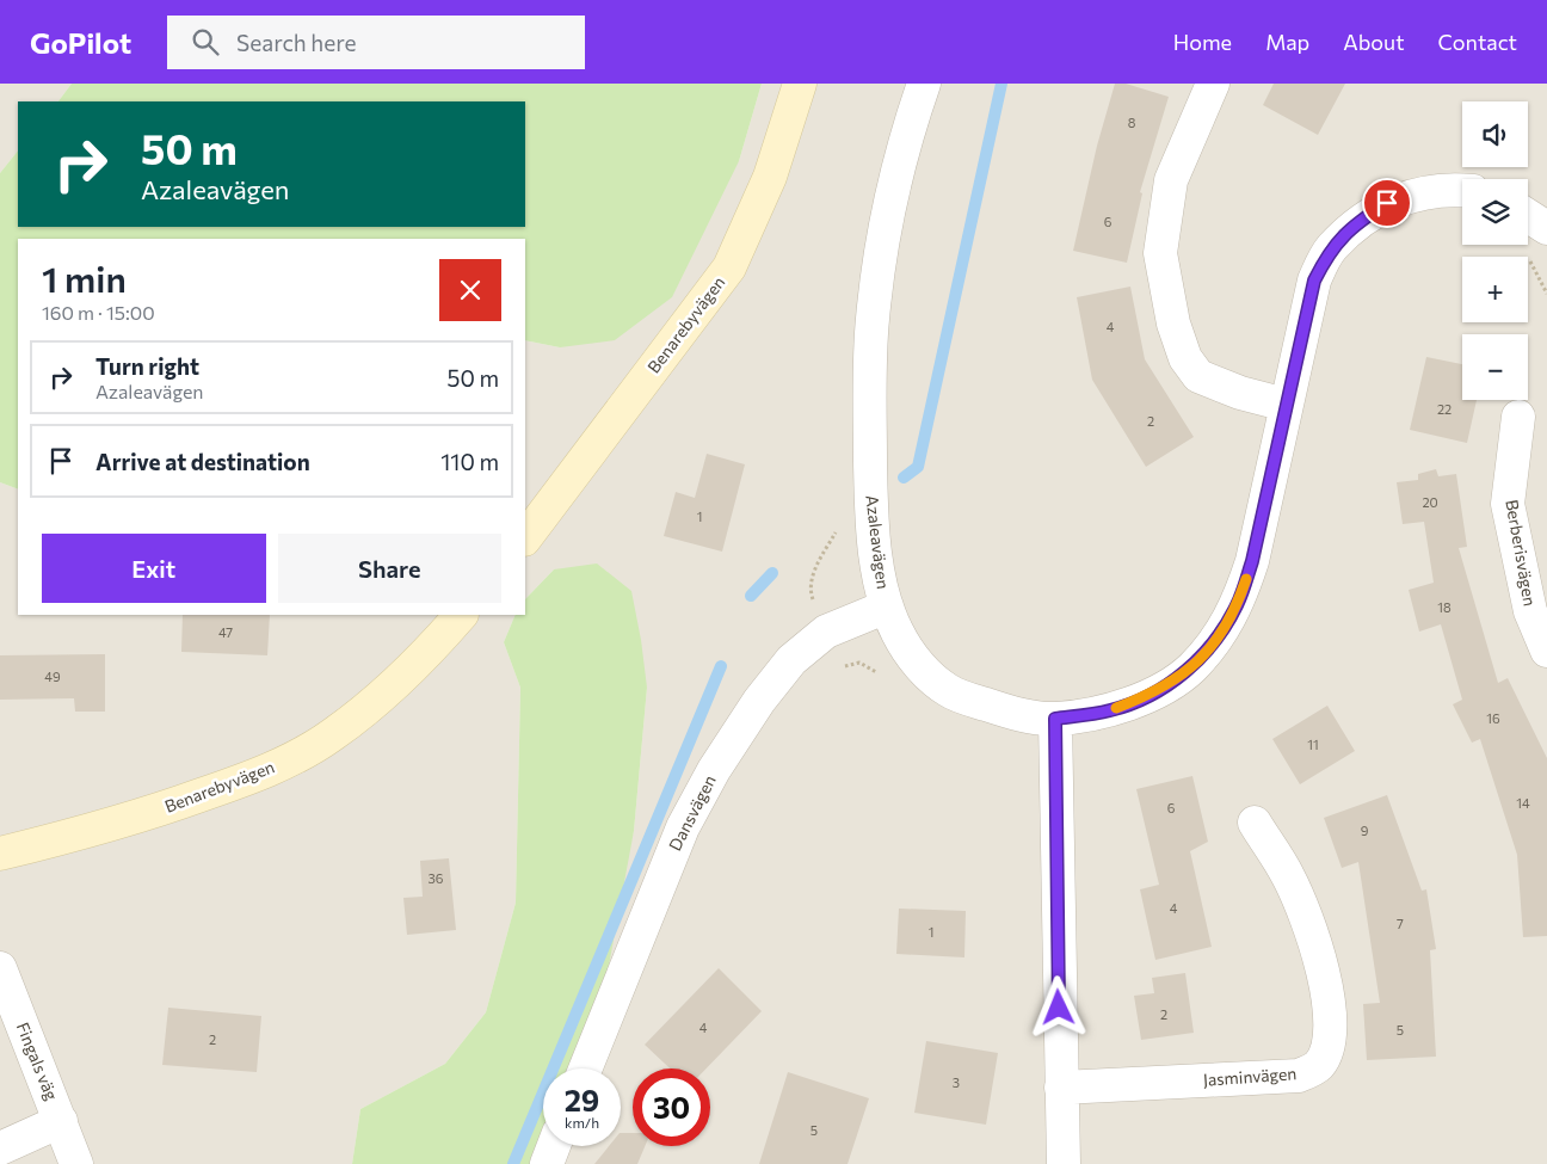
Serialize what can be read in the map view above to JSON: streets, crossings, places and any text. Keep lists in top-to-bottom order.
{
  "streets": {
    "street": [
      "Benarebyvägen",
      "Azaleavägen",
      "Berberisvägen",
      "Dansvägen",
      "Fingals väg",
      "Jasminvägen"
    ]
  },
  "crossings": [
    ["Azaleavägen", "Dansvägen"]
  ],
  "house_numbers": [
    "8",
    "6",
    "4",
    "22",
    "2",
    "20",
    "1",
    "18",
    "47",
    "49",
    "16",
    "11",
    "14",
    "6",
    "9",
    "36",
    "4",
    "7",
    "1",
    "2",
    "4",
    "5",
    "2",
    "3",
    "5"
  ],
  "page": {
    "header": "GoPilot",
    "search": "Search here",
    "nav": [
      "Home",
      "Map",
      "About",
      "Contact"
    ],
    "map_buttons": ["+", "−"],
    "turn": ["50 m", "Azaleavägen"],
    "heading": ["1 min", "160 m · 15:00"],
    "list": [
      {
        "name": "Turn right",
        "note": "Azaleavägen",
        "value": "50 m"
      },
      {
        "name": "Arrive at destination",
        "value": "110 m"
      }
    ],
    "buttons": ["Exit", "Share"],
    "speed": "29 km/h",
    "limit": "30"
  }
}
